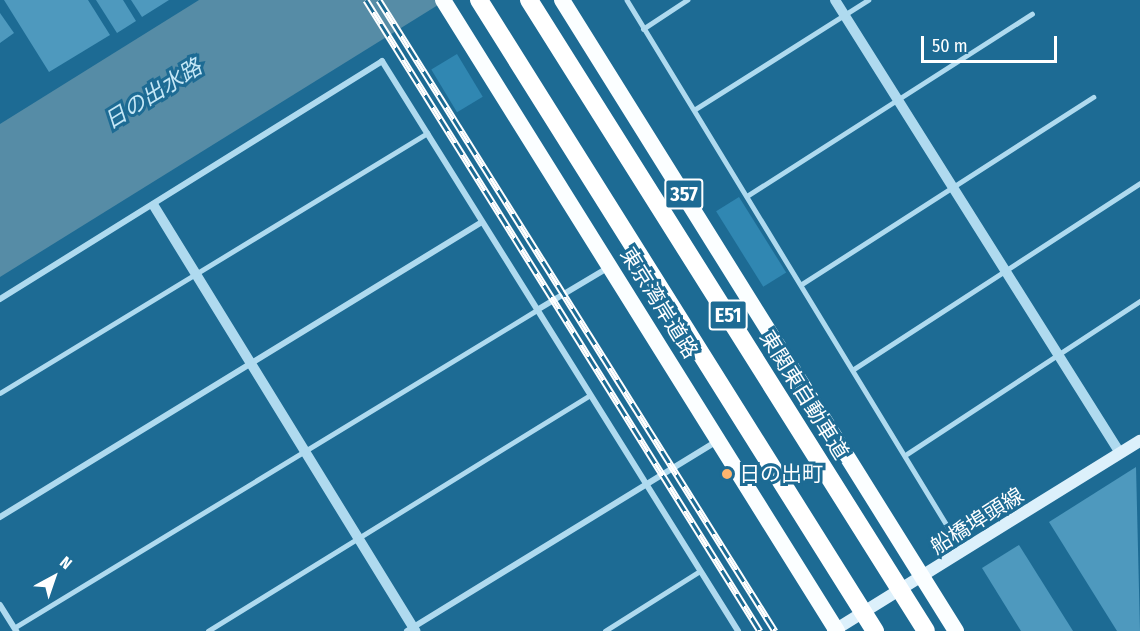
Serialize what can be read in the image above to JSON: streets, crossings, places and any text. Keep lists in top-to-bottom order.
{
  "streets": {
    "highway": [
      "357",
      "東京湾岸道路",
      "E51",
      "東関東自動車道"
    ],
    "main road": ["船橋埠頭線"]
  },
  "crossings": [
    ["357", "船橋埠頭線"],
    ["東京湾岸道路", "船橋埠頭線"]
  ],
  "water": ["日の出水路"],
  "places": ["日の出町"],
  "scale_bar": "50 m",
  "north": "top right"
}
